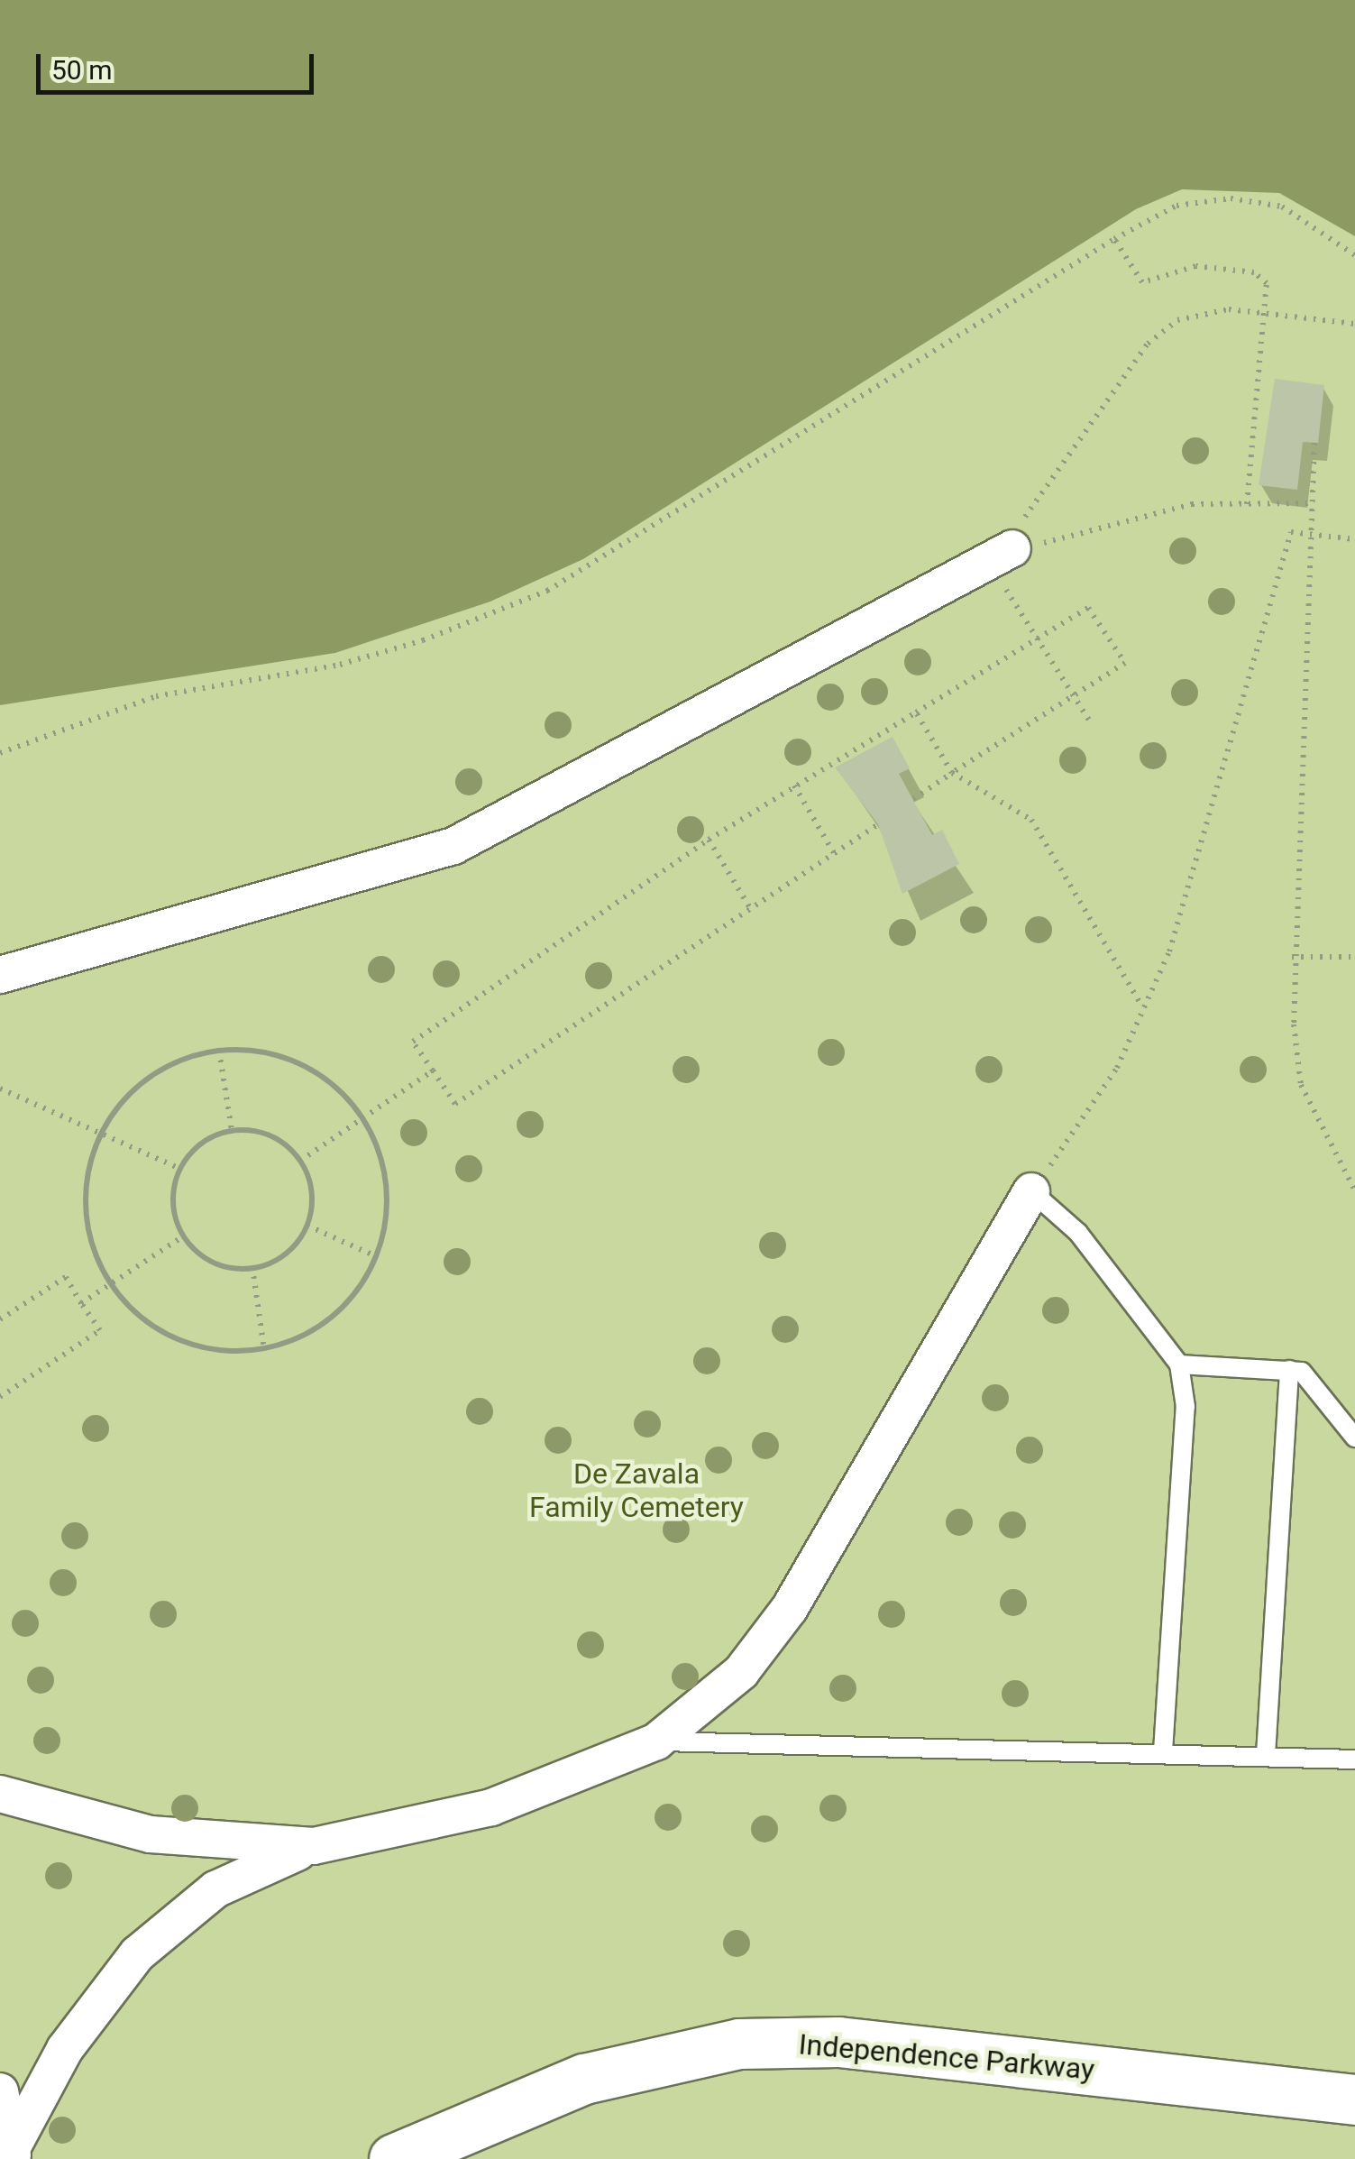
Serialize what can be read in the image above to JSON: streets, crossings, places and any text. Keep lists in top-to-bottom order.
{
  "streets": {
    "main road": ["Independence Parkway"]
  },
  "parks": ["De Zavala Family Cemetery"],
  "scale_bar": "50 m"
}
